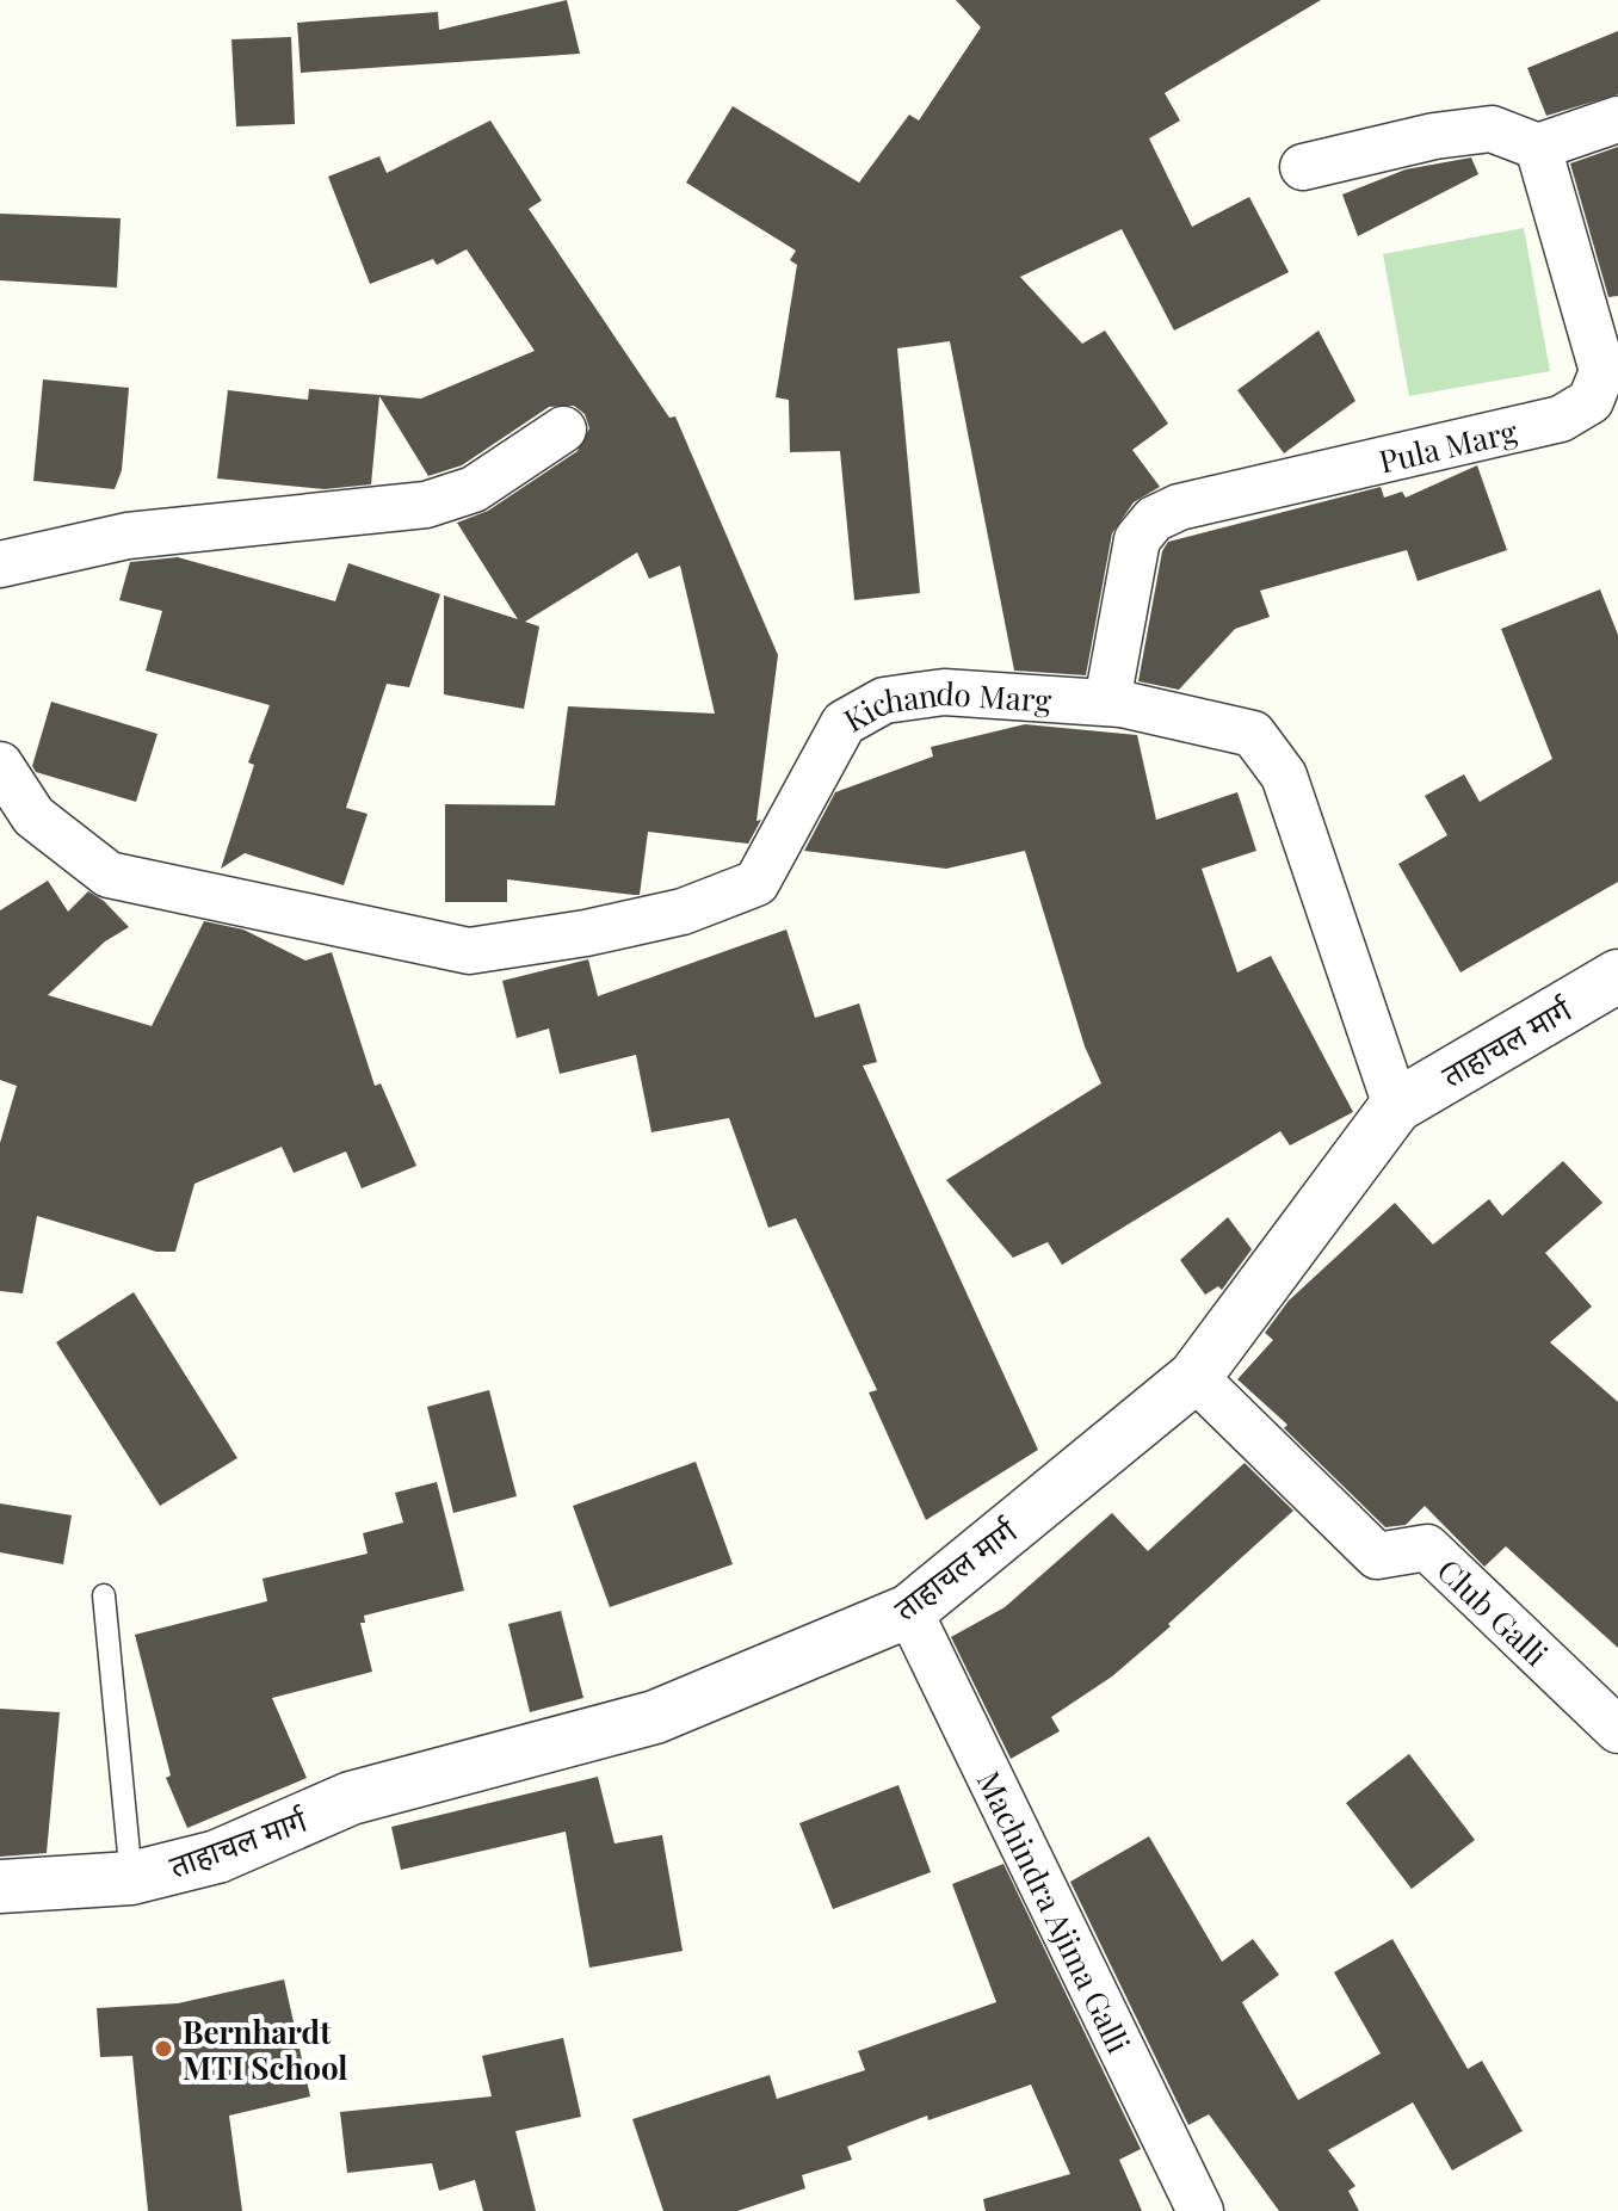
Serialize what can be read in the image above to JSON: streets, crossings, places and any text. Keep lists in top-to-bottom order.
{
  "streets": {
    "street": [
      "Pula Marg",
      "Kichando Marg",
      "ताहाचल मार्ग",
      "Club Galli",
      "Machindra Ajima Galli"
    ]
  },
  "crossings": [
    ["Pula Marg", "Kichando Marg"],
    ["Kichando Marg", "ताहाचल मार्ग"],
    ["ताहाचल मार्ग", "Club Galli"],
    ["ताहाचल मार्ग", "Machindra Ajima Galli"]
  ],
  "places": ["Bernhardt MTI School"]
}
